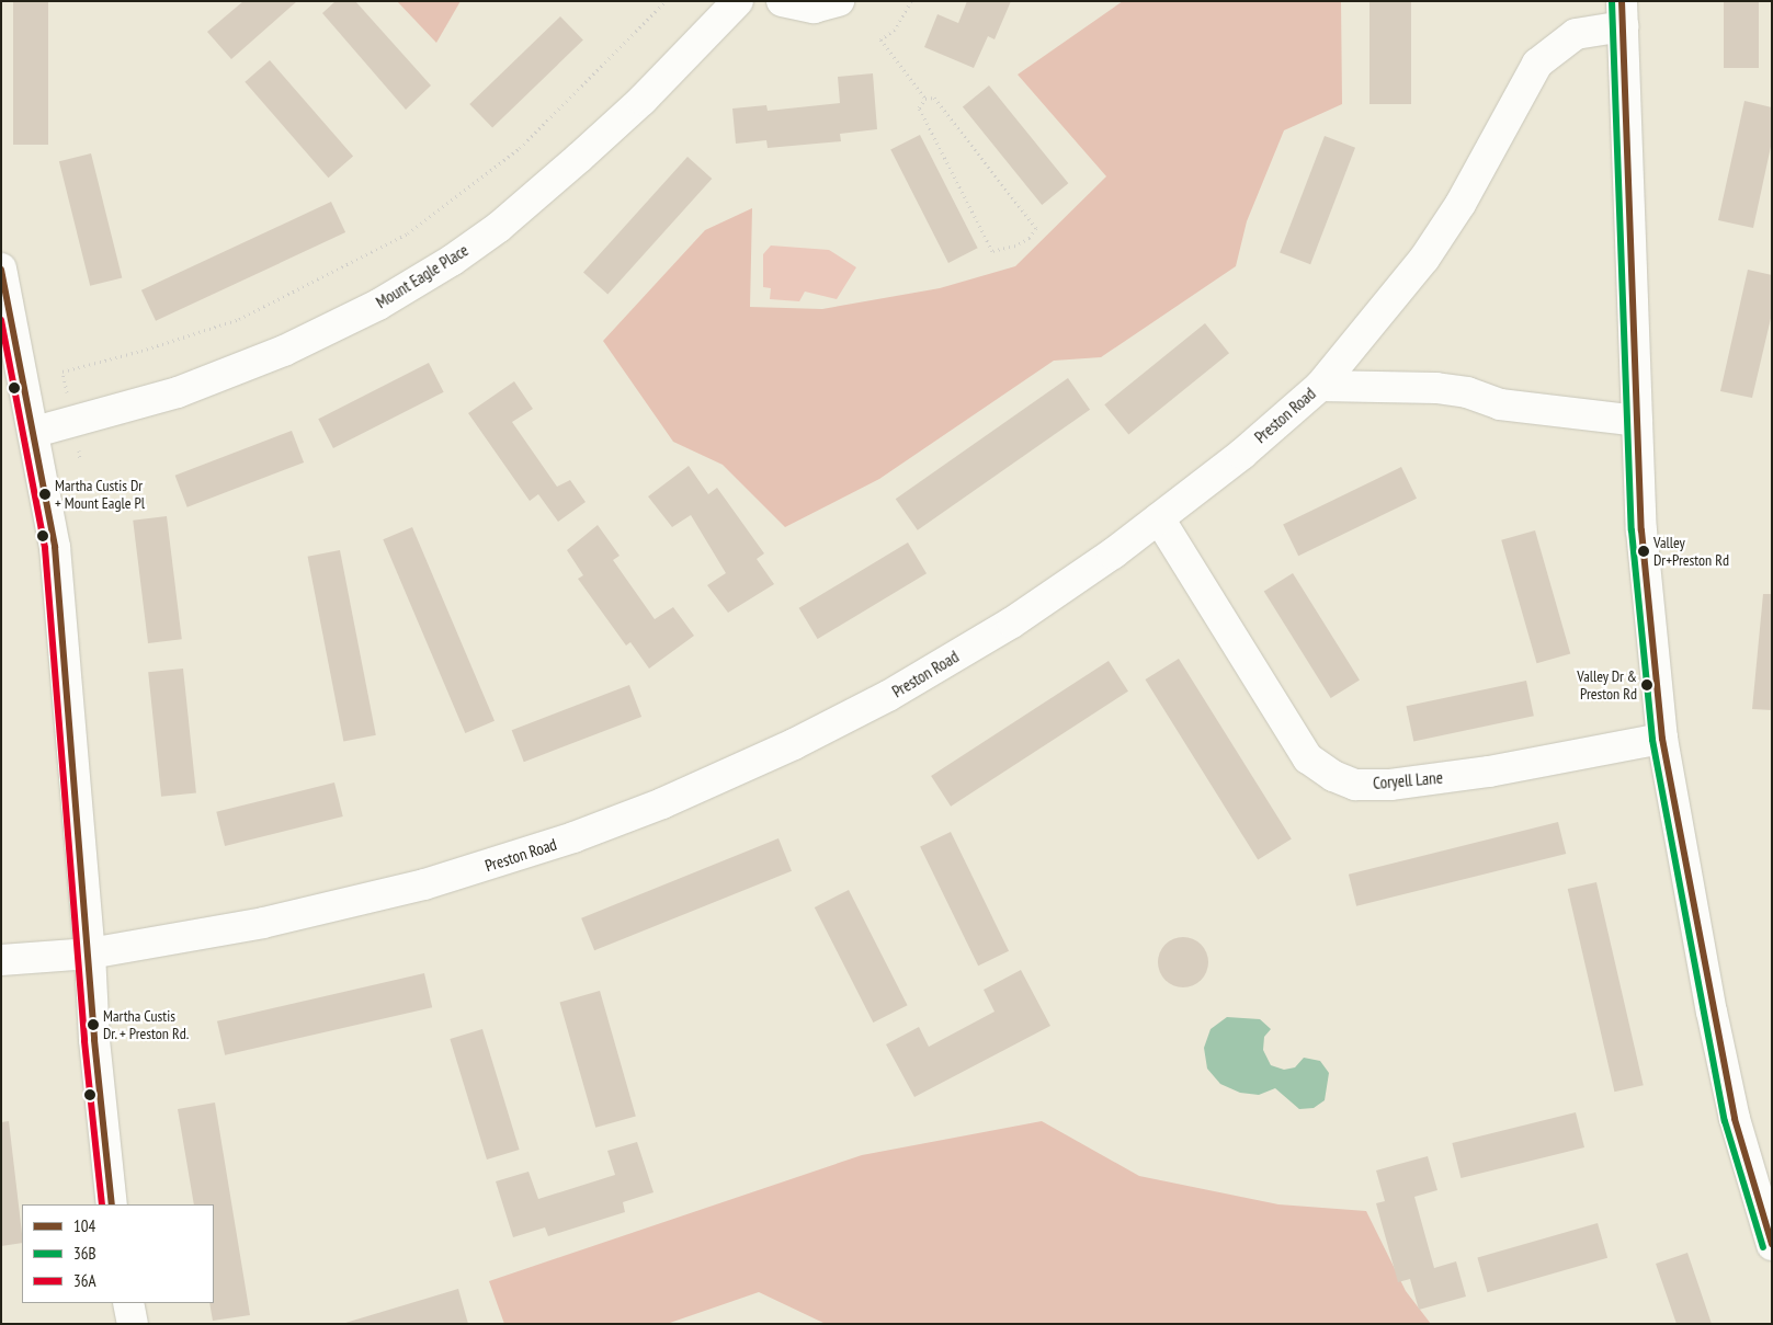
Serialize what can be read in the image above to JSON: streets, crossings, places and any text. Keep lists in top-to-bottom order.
{
  "streets": {
    "street": ["Mount Eagle Place", "Preston Road", "Coryell Lane"]
  },
  "crossings": [
    ["Preston Road", "Coryell Lane"]
  ],
  "places": [
    "Martha Custis Dr + Mount Eagle Pl",
    "Valley Dr+Preston Rd",
    "Valley Dr & Preston Rd",
    "Martha Custis Dr. + Preston Rd."
  ],
  "lines": ["transit line 104", "transit line 36B", "transit line 36A"],
  "legend": ["104", "36B", "36A"]
}
